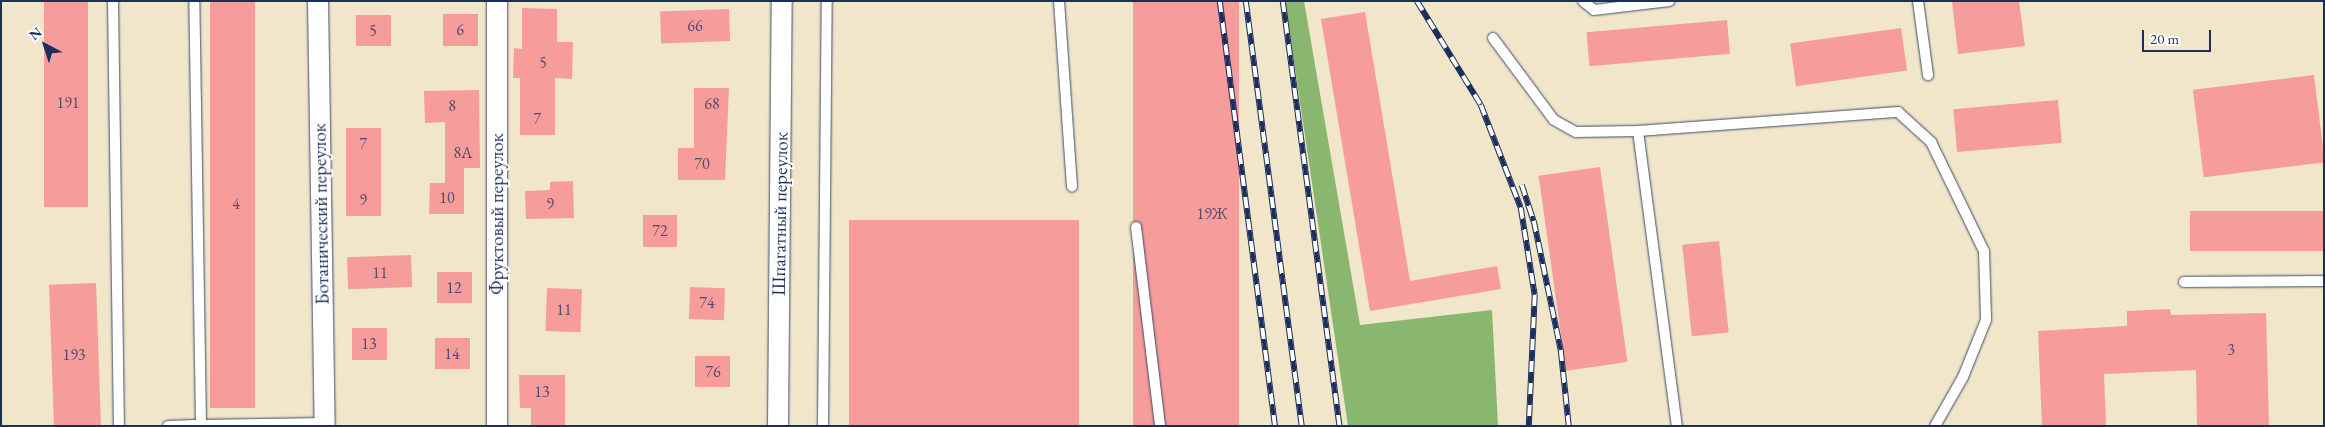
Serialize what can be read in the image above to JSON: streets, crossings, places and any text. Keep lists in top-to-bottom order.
{
  "streets": {
    "street": ["Ботанический переулок", "Фруктовый переулок", "Шпагатный переулок"]
  },
  "house_numbers": [
    "66",
    "6",
    "5",
    "5",
    "191",
    "68",
    "8",
    "7",
    "7",
    "8А",
    "70",
    "10",
    "9",
    "4",
    "9",
    "19Ж",
    "72",
    "11",
    "12",
    "74",
    "11",
    "13",
    "3",
    "14",
    "193",
    "76",
    "13"
  ],
  "scale_bar": "20 m",
  "north": "top left"
}
